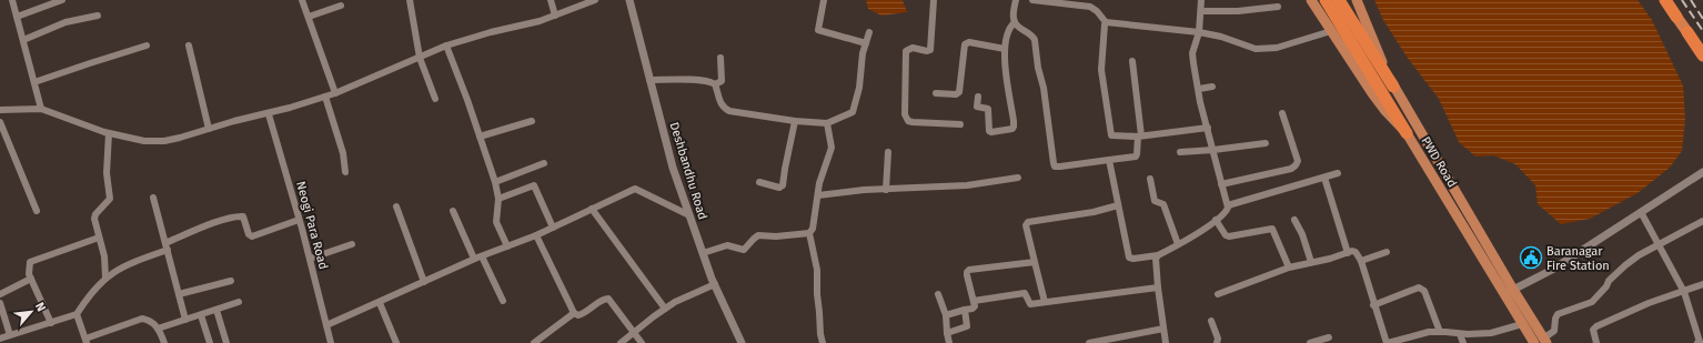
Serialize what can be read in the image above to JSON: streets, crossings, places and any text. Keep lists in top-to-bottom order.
{
  "streets": {
    "main road": ["PWD Road"],
    "street": ["Deshbandhu Road", "Neogi Para Road"]
  },
  "places": {
    "public building": ["Baranagar Fire Station"]
  },
  "north": "top right"
}
